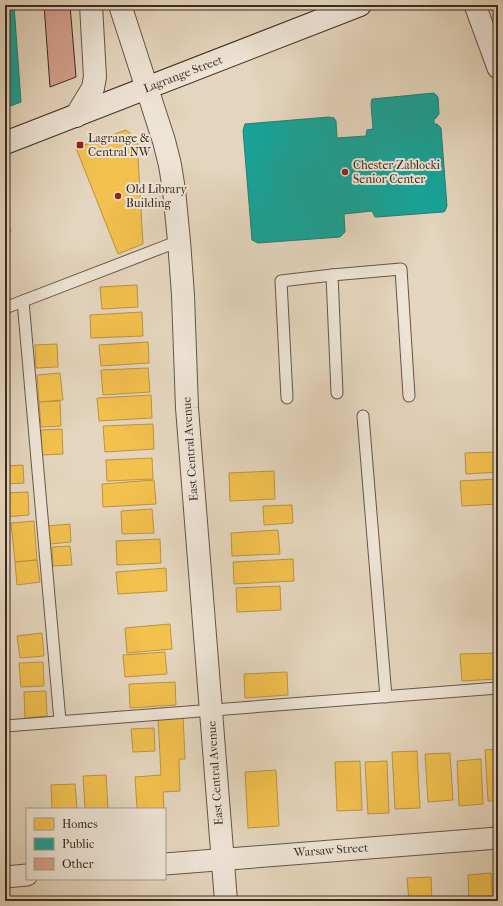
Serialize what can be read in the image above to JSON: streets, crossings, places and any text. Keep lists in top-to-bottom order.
{
  "streets": {
    "street": ["Lagrange Street", "East Central Avenue", "Warsaw Street"]
  },
  "crossings": [
    ["Lagrange Street", "East Central Avenue"],
    ["East Central Avenue", "Warsaw Street"]
  ],
  "places": {
    "transit": ["Lagrange & Central NW"],
    "other": ["Chester Zablocki Senior Center", "Old Library Building"]
  },
  "legend": ["Homes", "Public", "Other"]
}
